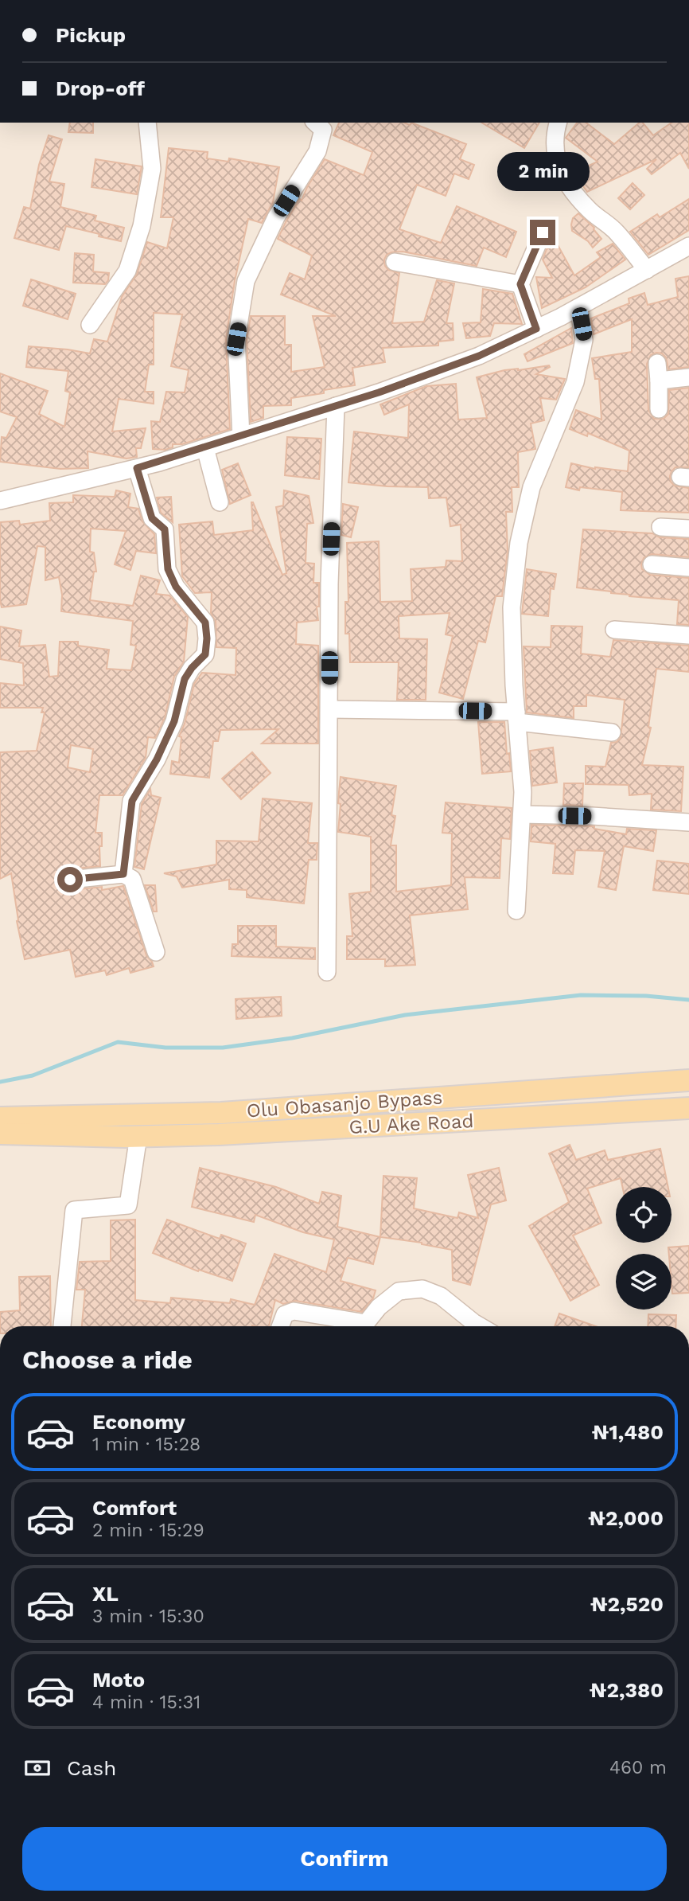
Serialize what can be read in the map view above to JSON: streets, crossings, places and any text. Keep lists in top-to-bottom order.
{
  "streets": {
    "main road": ["Olu Obasanjo Bypass", "G.U Ake Road"]
  },
  "page": {
    "banner": ["Pickup", "Drop-off"],
    "bubble": "2 min",
    "heading": "Choose a ride",
    "list": [
      {
        "name": "Economy",
        "note": "1 min · 15:28",
        "value": "₦1,480"
      },
      {
        "name": "Comfort",
        "note": "2 min · 15:29",
        "value": "₦2,000"
      },
      {
        "name": "XL",
        "note": "3 min · 15:30",
        "value": "₦2,520"
      },
      {
        "name": "Moto",
        "note": "4 min · 15:31",
        "value": "₦2,380"
      }
    ],
    "pay": ["Cash", "460 m"],
    "buttons": "Confirm"
  }
}
